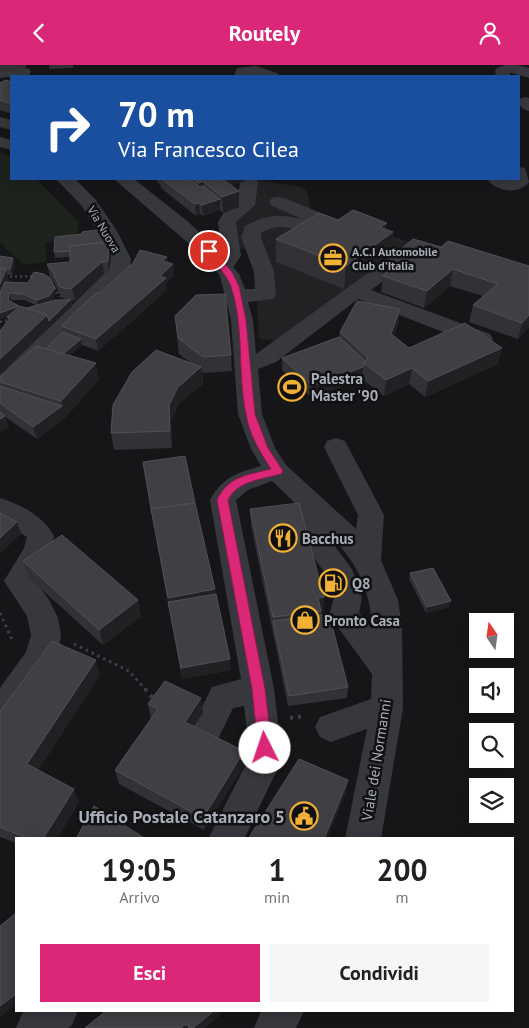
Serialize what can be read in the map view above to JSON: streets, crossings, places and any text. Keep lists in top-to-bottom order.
{
  "streets": {
    "street": ["Via Nuova", "Viale dei Normanni"]
  },
  "places": {
    "office": ["A.C.I Automobile Club d'Italia"],
    "sports": ["Palestra Master '90"],
    "restaurant": ["Bacchus"],
    "fuel station": ["Q8"],
    "shop": ["Pronto Casa"],
    "public building": ["Ufficio Postale Catanzaro 5"]
  },
  "north": "top",
  "page": {
    "header": "Routely",
    "turn": ["70 m", "Via Francesco Cilea"],
    "eta": [
      "19:05",
      "Arrivo",
      "1",
      "min",
      "200",
      "m"
    ],
    "buttons": ["Esci", "Condividi"]
  }
}
